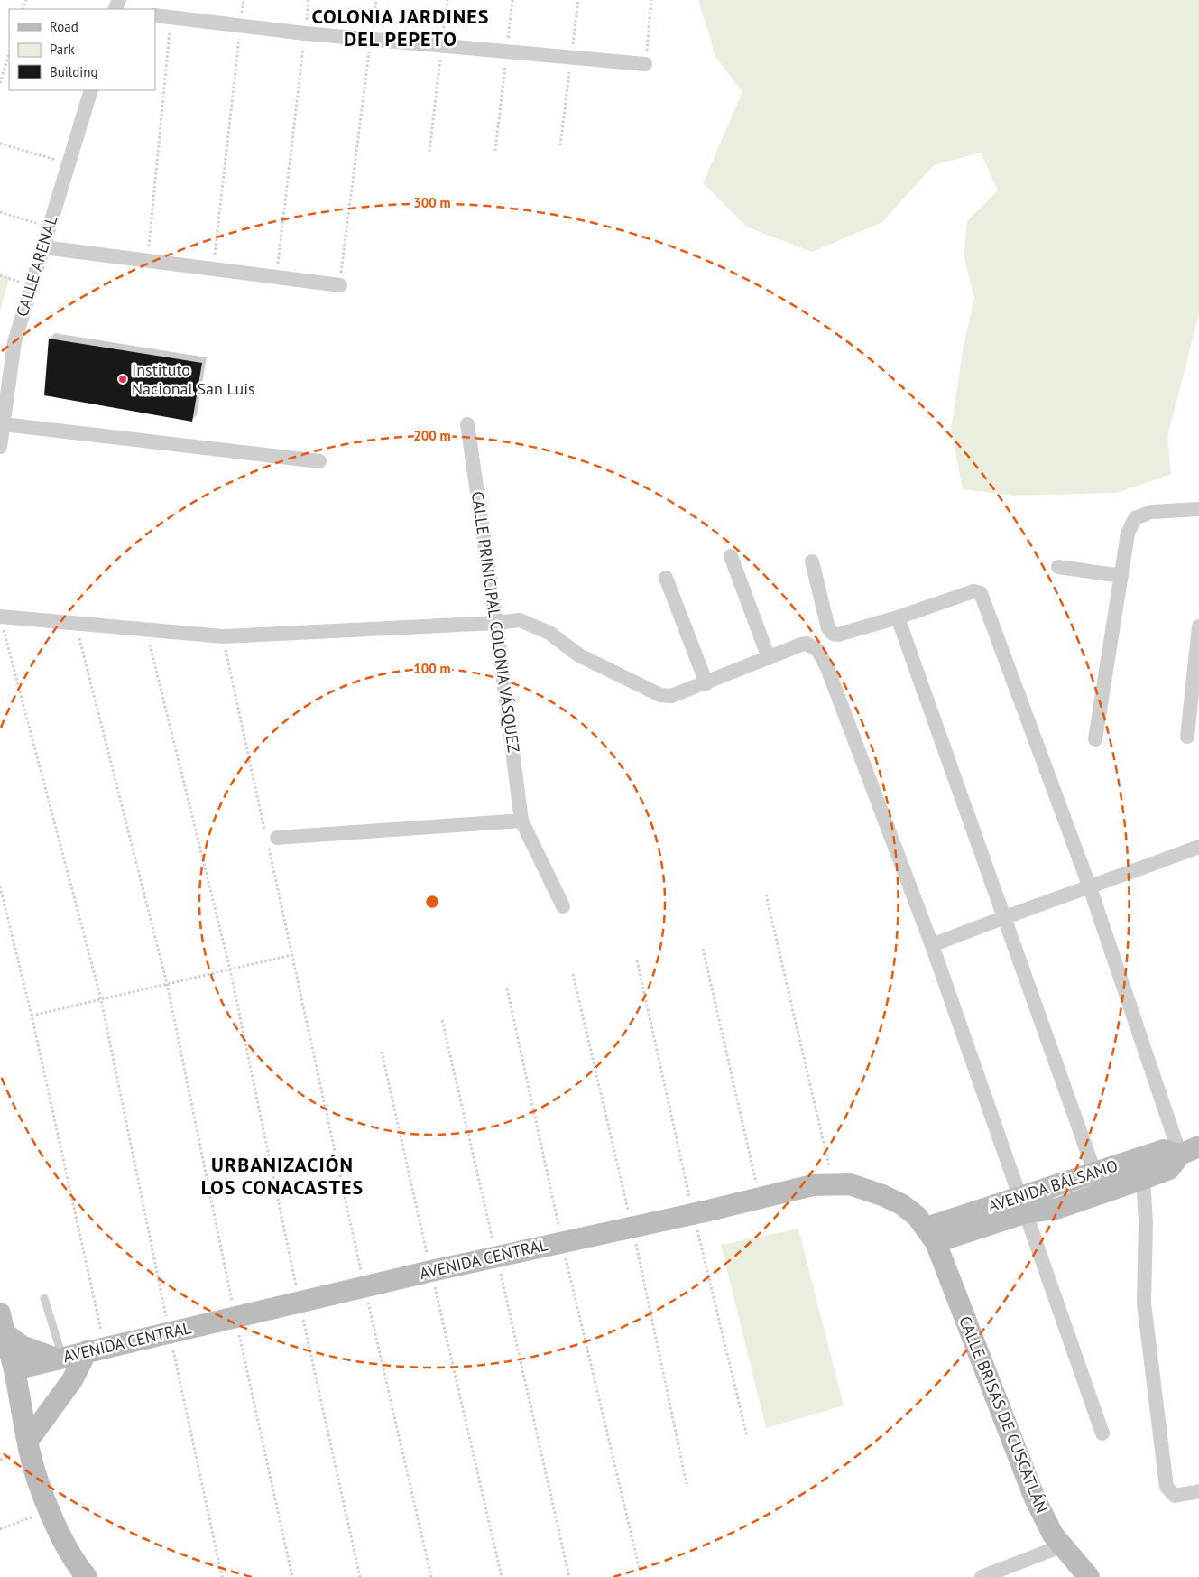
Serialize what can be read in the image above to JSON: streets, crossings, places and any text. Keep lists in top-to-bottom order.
{
  "streets": {
    "street": [
      "CALLE ARENAL",
      "CALLE PRINICIPAL COLONIA VÁSQUEZ",
      "AVENIDA BÁLSAMO",
      "AVENIDA CENTRAL",
      "CALLE BRISAS DE CUSCATLÁN"
    ]
  },
  "crossings": [
    ["AVENIDA BÁLSAMO", "AVENIDA CENTRAL"],
    ["AVENIDA BÁLSAMO", "CALLE BRISAS DE CUSCATLÁN"],
    ["AVENIDA CENTRAL", "CALLE BRISAS DE CUSCATLÁN"]
  ],
  "districts": ["COLONIA JARDINES DEL PEPETO", "URBANIZACIÓN LOS CONACASTES"],
  "places": ["Instituto Nacional San Luis"],
  "legend": ["Road", "Park", "Building"],
  "rings": ["300 m", "200 m", "100 m"]
}
